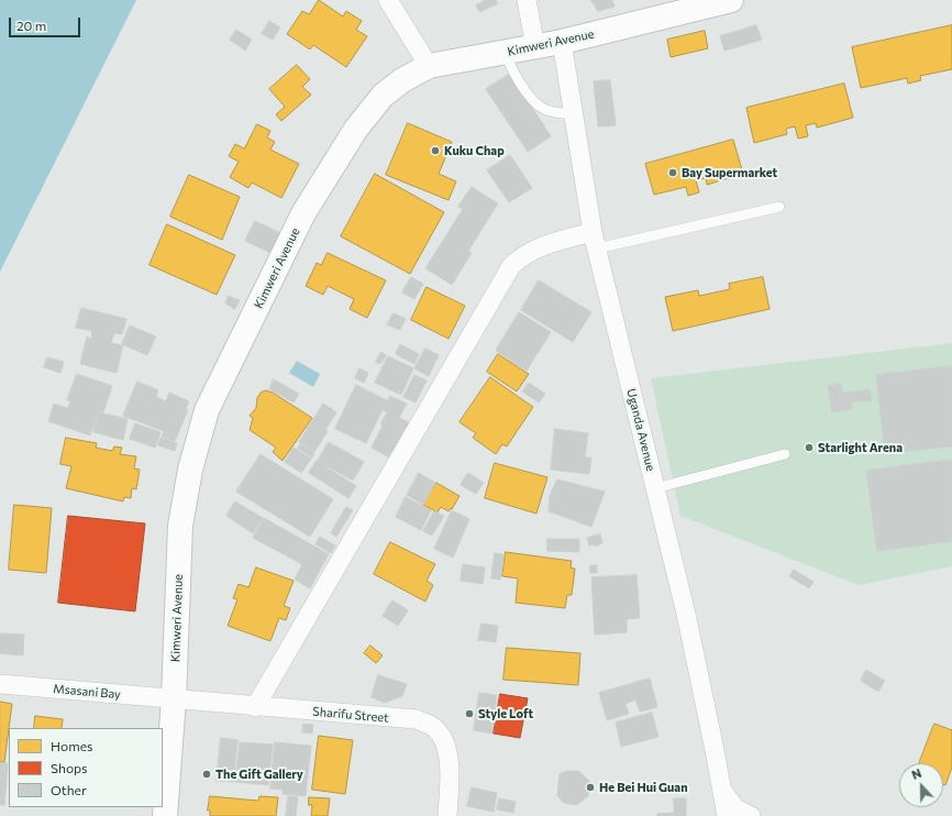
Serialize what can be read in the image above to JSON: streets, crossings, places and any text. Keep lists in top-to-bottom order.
{
  "streets": {
    "street": [
      "Kimweri Avenue",
      "Uganda Avenue",
      "Msasani Bay",
      "Sharifu Street"
    ]
  },
  "crossings": [
    ["Kimweri Avenue", "Uganda Avenue"],
    ["Kimweri Avenue", "Msasani Bay"],
    ["Kimweri Avenue", "Sharifu Street"],
    ["Msasani Bay", "Sharifu Street"]
  ],
  "places": [
    "Kuku Chap",
    "Bay Supermarket",
    "Starlight Arena",
    "Style Loft",
    "The Gift Gallery",
    "He Bei Hui Guan"
  ],
  "legend": ["Homes", "Shops", "Other"],
  "scale_bar": "20 m",
  "north": "top"
}
